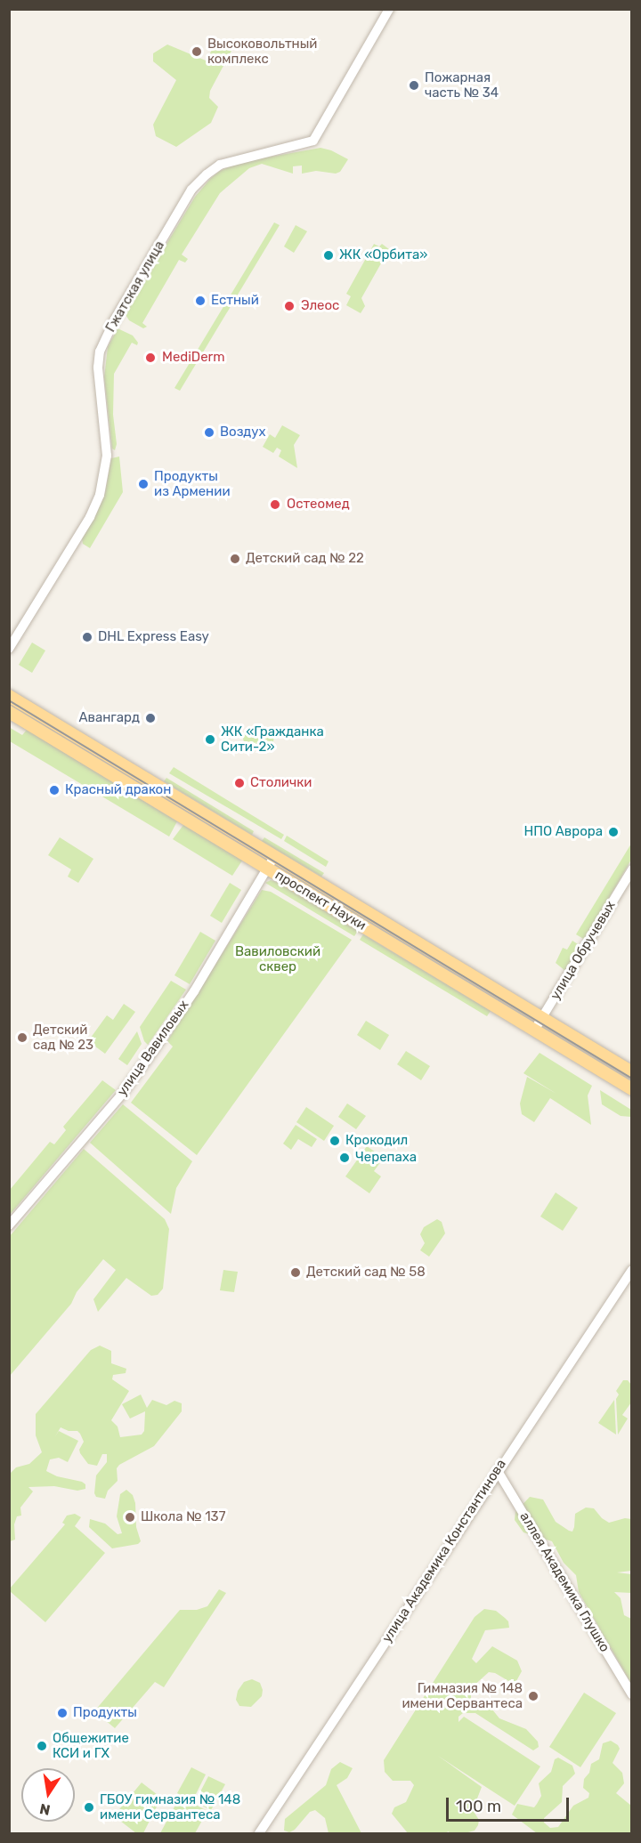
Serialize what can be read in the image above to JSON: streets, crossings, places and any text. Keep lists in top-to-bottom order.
{
  "streets": {
    "main road": ["проспект Науки"],
    "street": [
      "Гжатская улица",
      "улица Обручевых",
      "улица Вавиловых",
      "улица Академика Константинова",
      "аллея Академика Глушко"
    ]
  },
  "crossings": [
    ["проспект Науки", "улица Обручевых"],
    ["проспект Науки", "улица Вавиловых"],
    ["улица Академика Константинова", "аллея Академика Глушко"]
  ],
  "parks": ["Вавиловский сквер"],
  "places": [
    "Высоковольтный комплекc",
    "Пожарная часть № 34",
    "ЖК «Орбита»",
    "Естный",
    "Элеос",
    "MediDerm",
    "Воздух",
    "Продукты из Армении",
    "Остеомед",
    "Детский сад № 22",
    "DHL Express Easy",
    "Авангард",
    "ЖК «Гражданка Сити-2»",
    "Столички",
    "Красный дракон",
    "НПО Аврора",
    "Детский сад № 23",
    "Крокодил",
    "Черепаха",
    "Детский сад № 58",
    "Школа № 137",
    "Гимназия № 148 имени Сервантеса",
    "Продукты",
    "Общежитие КСИ и ГХ",
    "ГБОУ гимназия № 148 имени Сервантеса"
  ],
  "scale_bar": "100 m",
  "north": "bottom"
}
